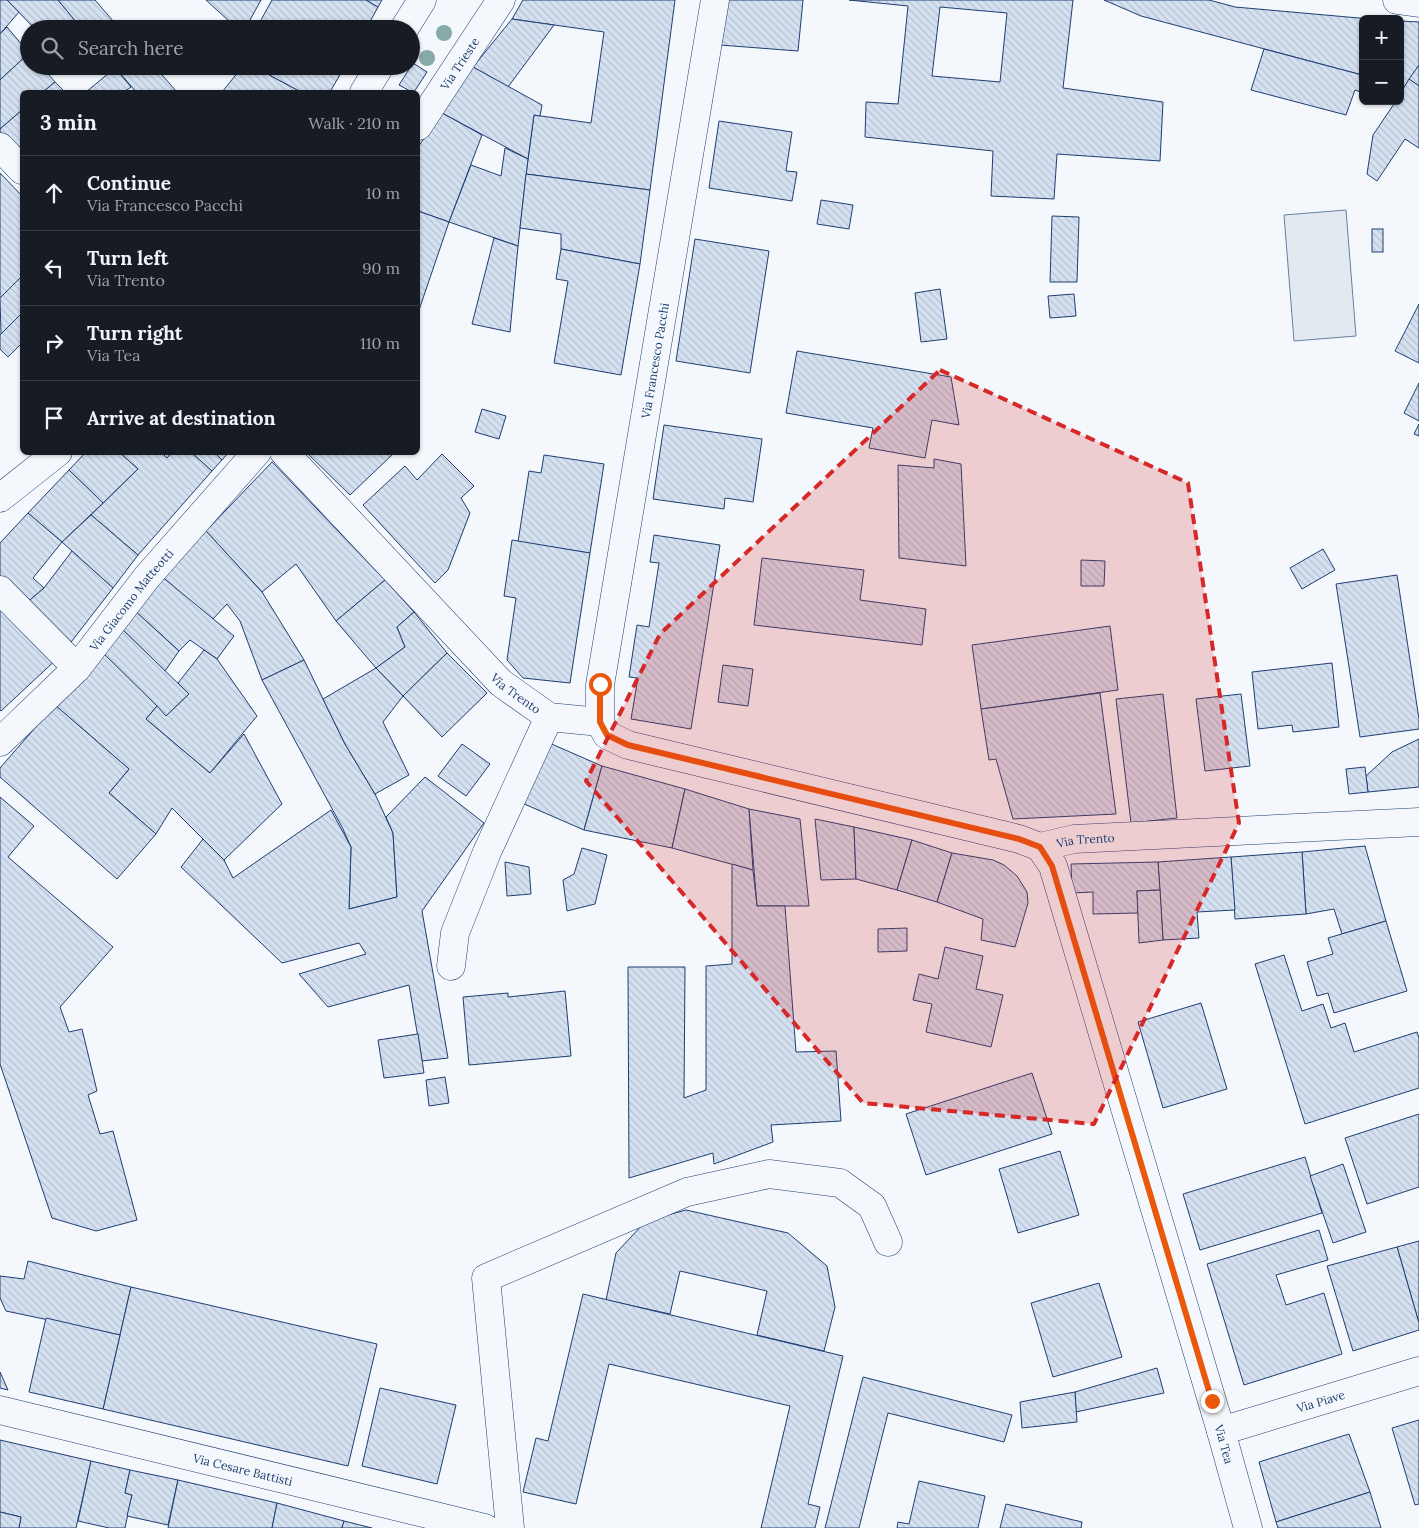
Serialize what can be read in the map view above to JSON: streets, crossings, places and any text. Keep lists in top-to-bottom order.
{
  "streets": {
    "street": [
      "Via Trieste",
      "Via Francesco Pacchi",
      "Via Giacomo Matteotti",
      "Via Trento",
      "Via Piave",
      "Via Tea",
      "Via Cesare Battisti"
    ]
  },
  "crossings": [
    ["Via Francesco Pacchi", "Via Trento"],
    ["Via Trento", "Via Tea"],
    ["Via Piave", "Via Tea"]
  ],
  "page": {
    "map_buttons": ["+", "−"],
    "search": "Search here",
    "heading": ["3 min", "Walk · 210 m"],
    "list": [
      ["Continue", "Via Francesco Pacchi", "10 m"],
      ["Turn left", "Via Trento", "90 m"],
      ["Turn right", "Via Tea", "110 m"],
      "Arrive at destination"
    ]
  }
}
